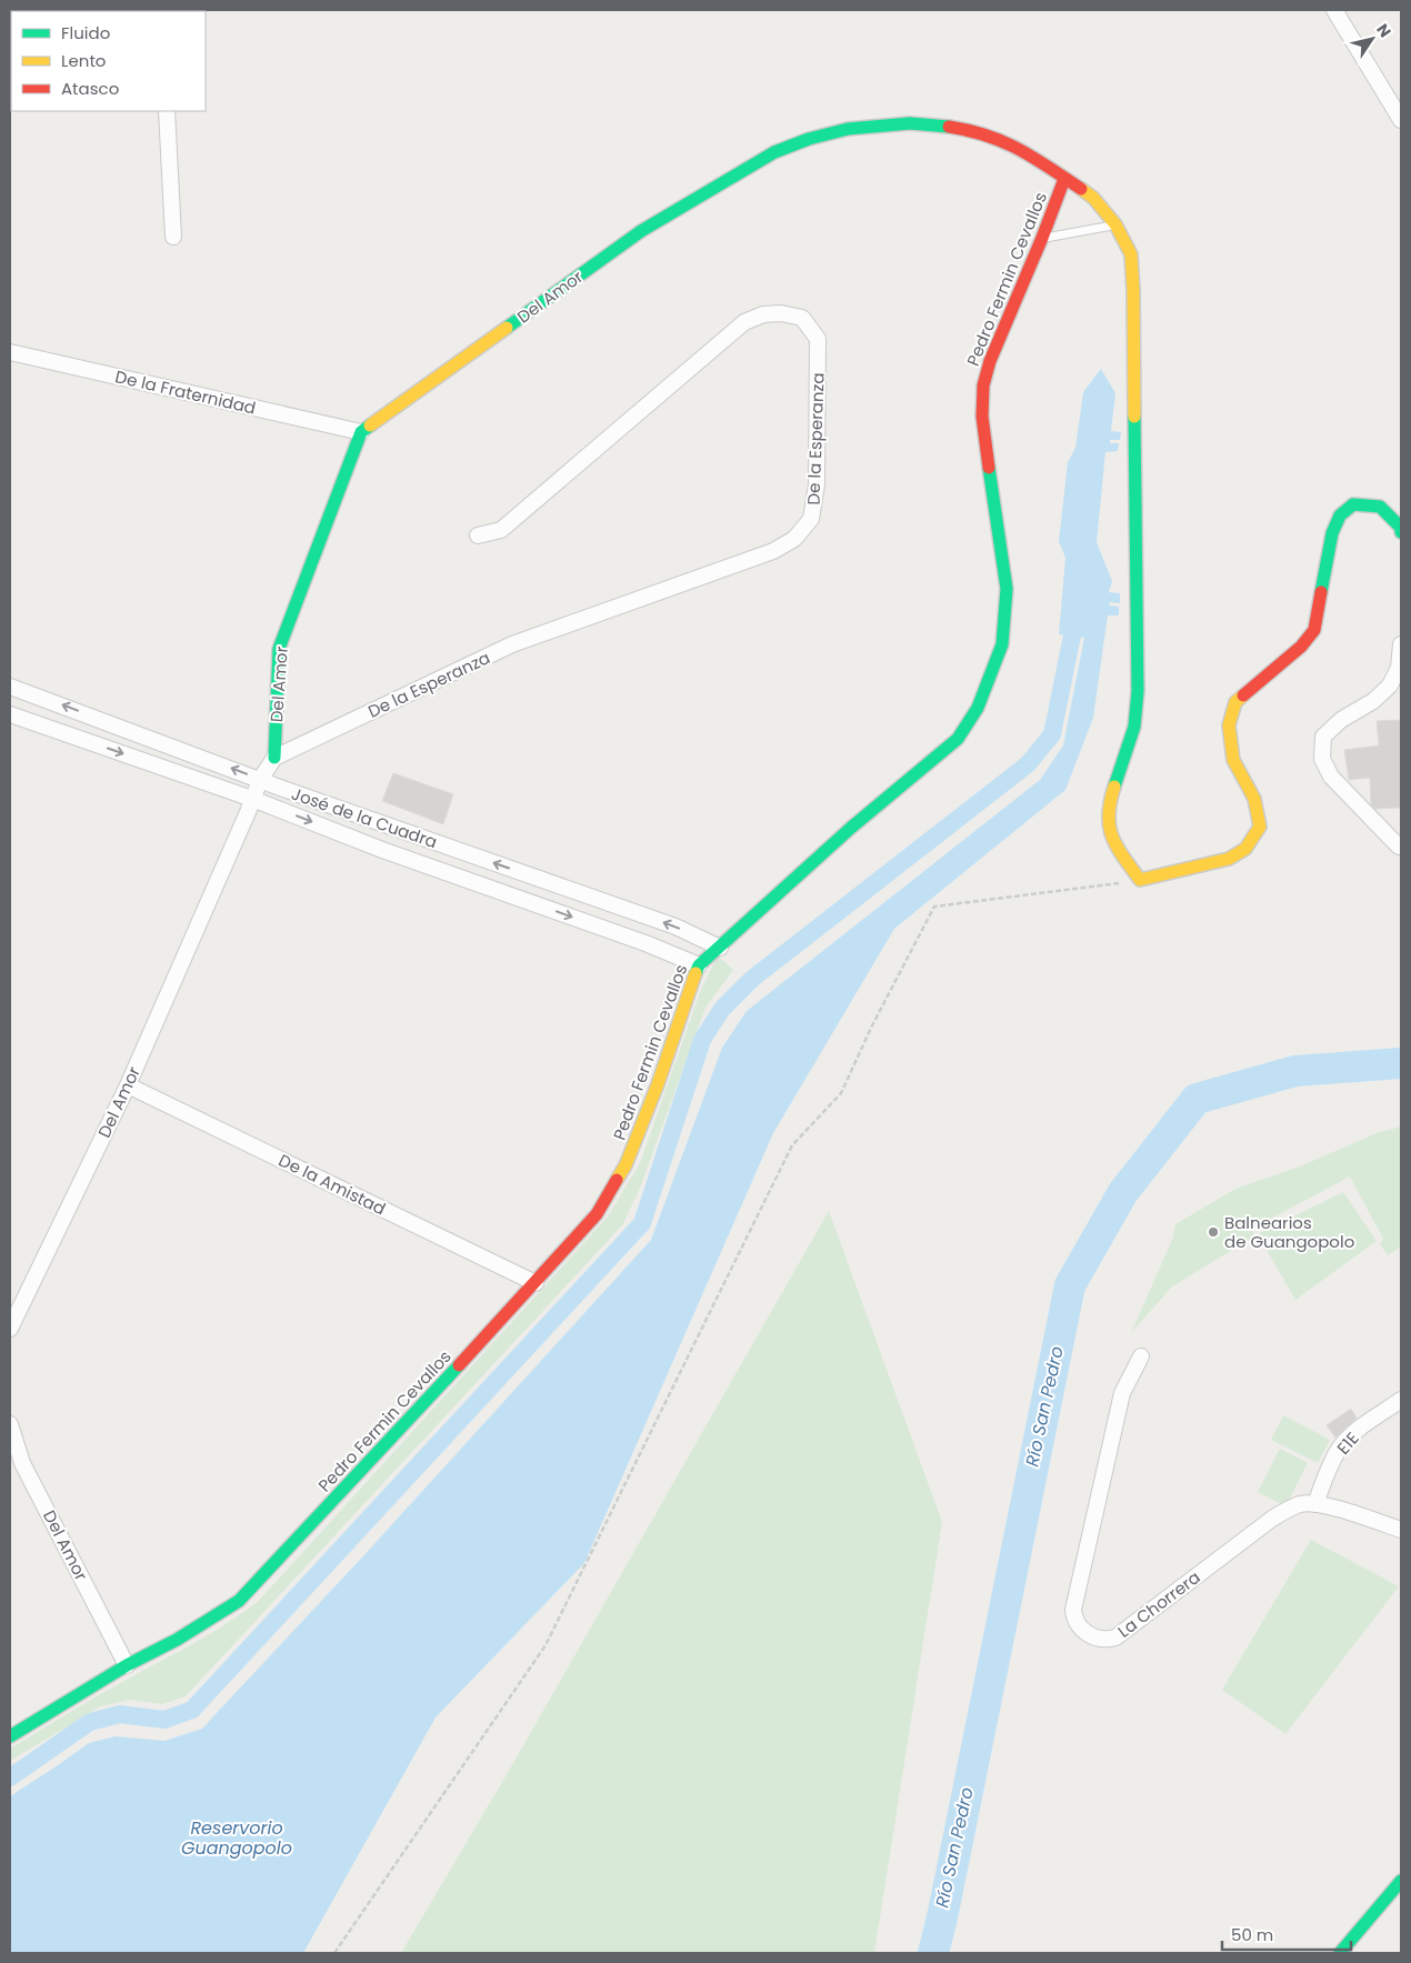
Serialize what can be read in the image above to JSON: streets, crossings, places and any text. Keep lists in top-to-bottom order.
{
  "streets": {
    "street": [
      "Pedro Fermin Cevallos",
      "Del Amor",
      "De la Fraternidad",
      "De la Esperanza",
      "José de la Cuadra",
      "De la Amistad",
      "E1E",
      "La Chorrera"
    ]
  },
  "crossings": [
    ["Pedro Fermin Cevallos", "Del Amor"],
    ["Pedro Fermin Cevallos", "José de la Cuadra"],
    ["Pedro Fermin Cevallos", "De la Amistad"],
    ["Del Amor", "De la Fraternidad"],
    ["Del Amor", "De la Esperanza"],
    ["Del Amor", "José de la Cuadra"],
    ["Del Amor", "De la Amistad"],
    ["E1E", "La Chorrera"]
  ],
  "water": ["Río San Pedro", "Reservorio Guangopolo"],
  "places": ["Balnearios de Guangopolo"],
  "legend": ["Fluido", "Lento", "Atasco"],
  "scale_bar": "50 m",
  "north": "top right"
}
